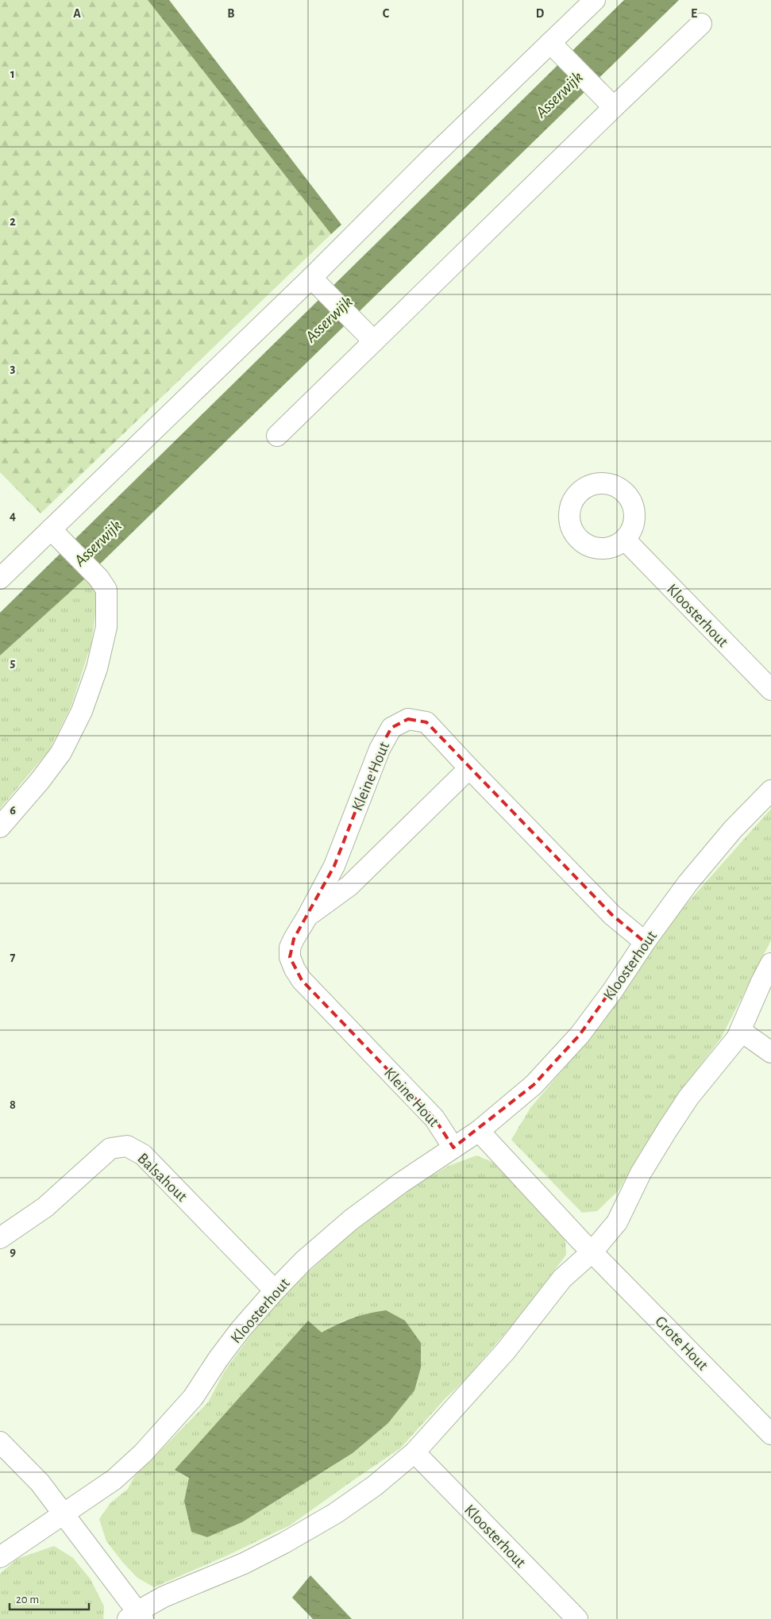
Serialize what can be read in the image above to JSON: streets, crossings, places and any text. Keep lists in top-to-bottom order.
{
  "streets": {
    "street": [
      "Kloosterhout",
      "Kleine Hout",
      "Balsahout",
      "Grote Hout"
    ]
  },
  "crossings": [
    ["Kloosterhout", "Kleine Hout"],
    ["Kloosterhout", "Balsahout"]
  ],
  "water": ["Asserwijk"],
  "scale_bar": "20 m",
  "grid": {
    "columns": [
      "A",
      "B",
      "C",
      "D",
      "E"
    ],
    "rows": [
      "1",
      "2",
      "3",
      "4",
      "5",
      "6",
      "7",
      "8",
      "9"
    ]
  }
}
